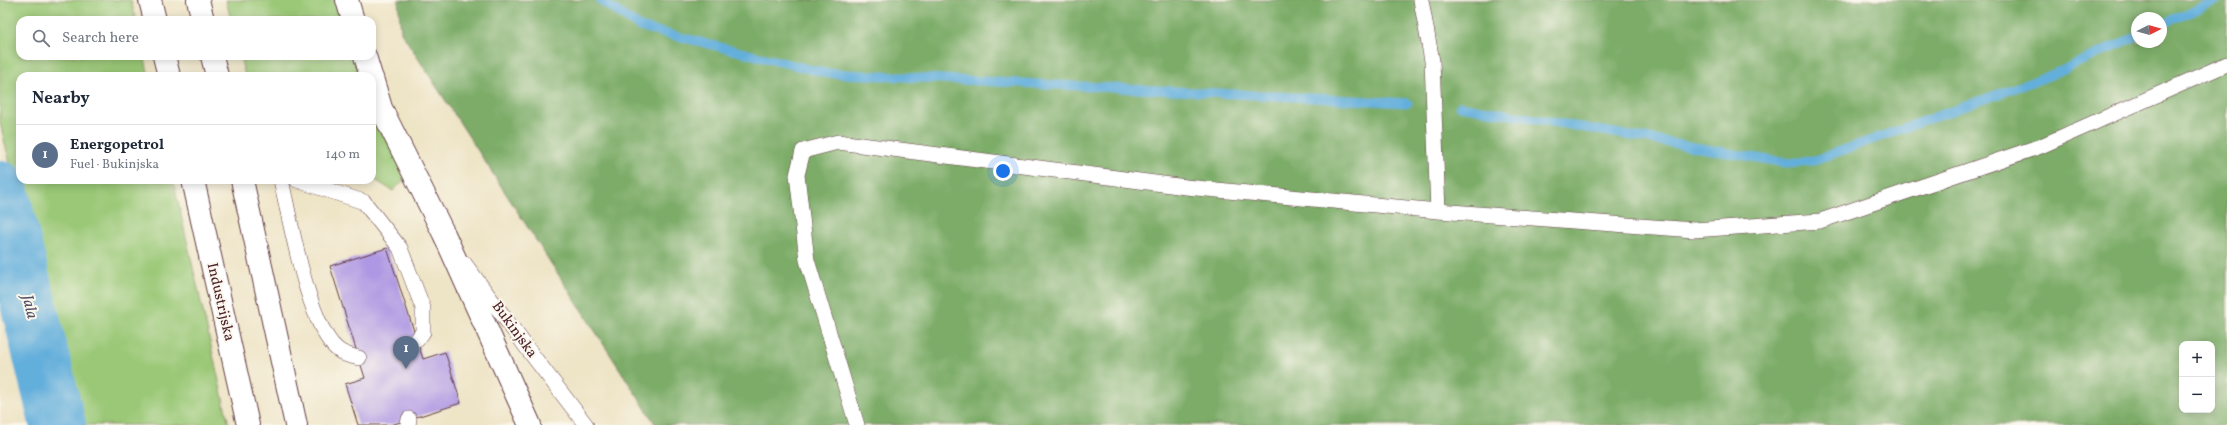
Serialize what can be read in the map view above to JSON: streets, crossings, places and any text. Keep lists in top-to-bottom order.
{
  "streets": {
    "main road": ["Industrijska", "Bukinjska"]
  },
  "water": ["Jala"],
  "north": "right",
  "page": {
    "search": "Search here",
    "heading": "Nearby",
    "list": [
      {
        "mark": "1",
        "name": "Energopetrol",
        "note": "Fuel · Bukinjska",
        "value": "140 m"
      }
    ],
    "pins": "1",
    "map_buttons": ["+", "−"]
  }
}
